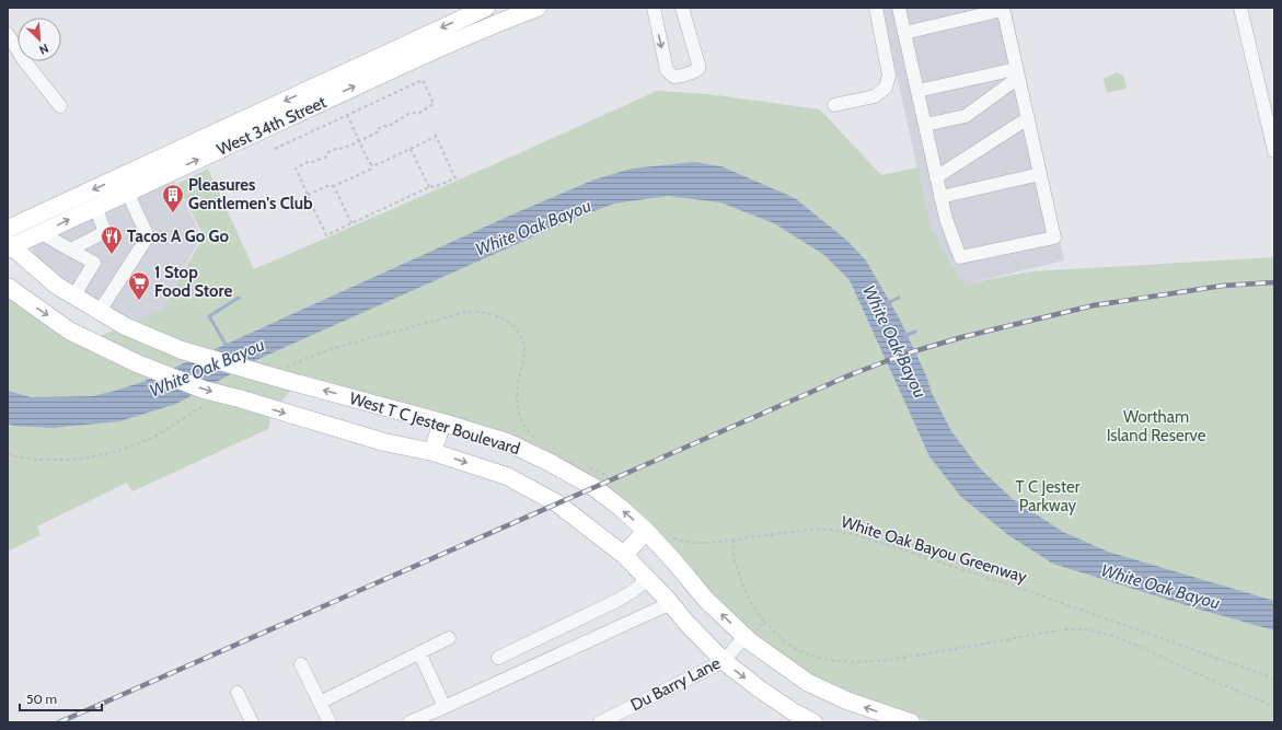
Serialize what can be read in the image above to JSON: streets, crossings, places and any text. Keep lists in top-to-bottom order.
{
  "streets": {
    "main road": ["West 34th Street", "West T C Jester Boulevard"],
    "street": ["Du Barry Lane"],
    "path": ["White Oak Bayou Greenway"]
  },
  "crossings": [
    ["West 34th Street", "West T C Jester Boulevard"],
    ["West T C Jester Boulevard", "Du Barry Lane"]
  ],
  "water": ["White Oak Bayou"],
  "parks": ["Wortham Island Reserve", "T C Jester Parkway"],
  "places": {
    "building": ["Pleasures Gentlemen's Club"],
    "restaurant": ["Tacos A Go Go"],
    "supermarket": ["1 Stop Food Store"]
  },
  "scale_bar": "50 m",
  "north": "bottom right"
}
